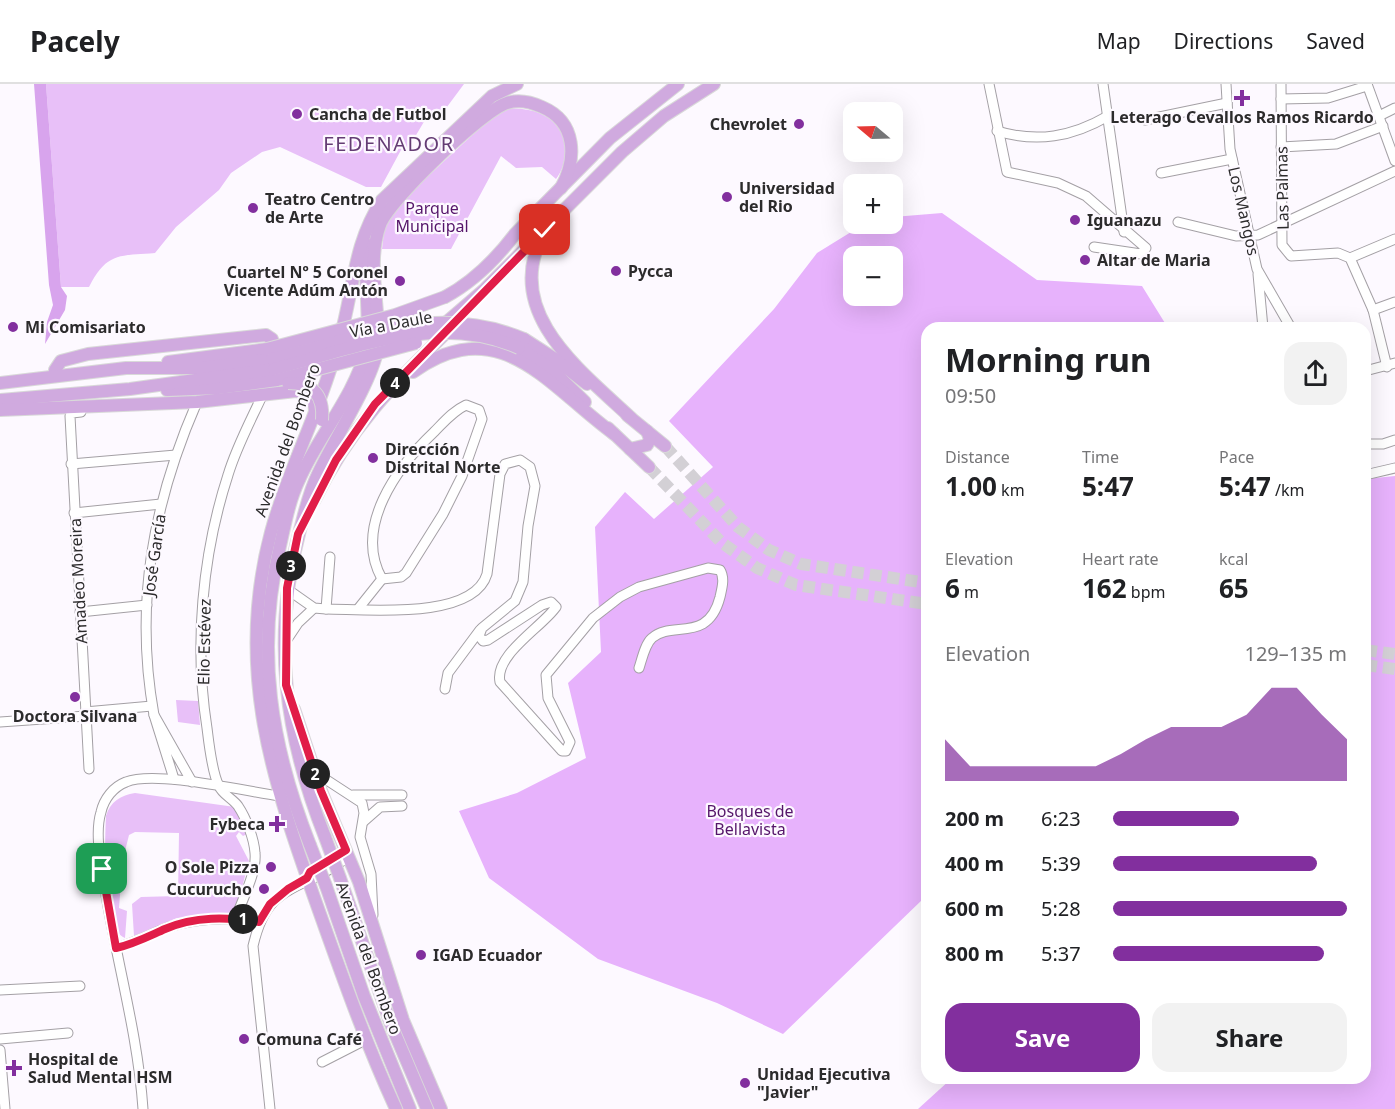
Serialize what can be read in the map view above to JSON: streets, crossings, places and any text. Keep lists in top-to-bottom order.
{
  "streets": {
    "main road": ["Vía a Daule", "Avenida del Bombero"],
    "street": [
      "Las Palmas",
      "Los Mangos",
      "José García",
      "Amadeo Moreira",
      "Elio Estévez"
    ]
  },
  "crossings": [
    ["Vía a Daule", "José García"],
    ["Vía a Daule", "Amadeo Moreira"],
    ["Vía a Daule", "Elio Estévez"],
    ["José García", "Elio Estévez"]
  ],
  "districts": ["FEDENADOR"],
  "parks": ["Parque Municipal", "Bosques de Bellavista"],
  "places": {
    "health": ["Leterago Cevallos Ramos Ricardo", "Fybeca", "Hospital de Salud Mental HSM"],
    "other": [
      "Cancha de Futbol",
      "Chevrolet",
      "Universidad del Rio",
      "Teatro Centro de Arte",
      "Iguanazu",
      "Altar de Maria",
      "Pycca",
      "Cuartel Nº 5 Coronel Vicente Adúm Antón",
      "Mi Comisariato",
      "Dirección Distrital Norte",
      "Doctora Silvana",
      "O Sole Pizza",
      "Cucurucho",
      "IGAD Ecuador",
      "Comuna Café",
      "Unidad Ejecutiva \"Javier\""
    ]
  },
  "north": "left",
  "page": {
    "header": "Pacely",
    "nav": ["Map", "Directions", "Saved"],
    "map_buttons": ["+", "−"],
    "heading": ["Morning run", "09:50"],
    "pins": [
      "4",
      "3",
      "2",
      "1"
    ],
    "stats": [
      ["Distance", "1.00 km"],
      ["Time", "5:47"],
      ["Pace", "5:47 /km"],
      ["Elevation", "6 m"],
      ["Heart rate", "162 bpm"],
      ["kcal", "65"]
    ],
    "chart": ["Elevation", "129–135 m"],
    "list": [
      {
        "name": "200 m",
        "note": "6:23"
      },
      {
        "name": "400 m",
        "note": "5:39"
      },
      {
        "name": "600 m",
        "note": "5:28"
      },
      {
        "name": "800 m",
        "note": "5:37"
      }
    ],
    "buttons": ["Save", "Share"]
  }
}
